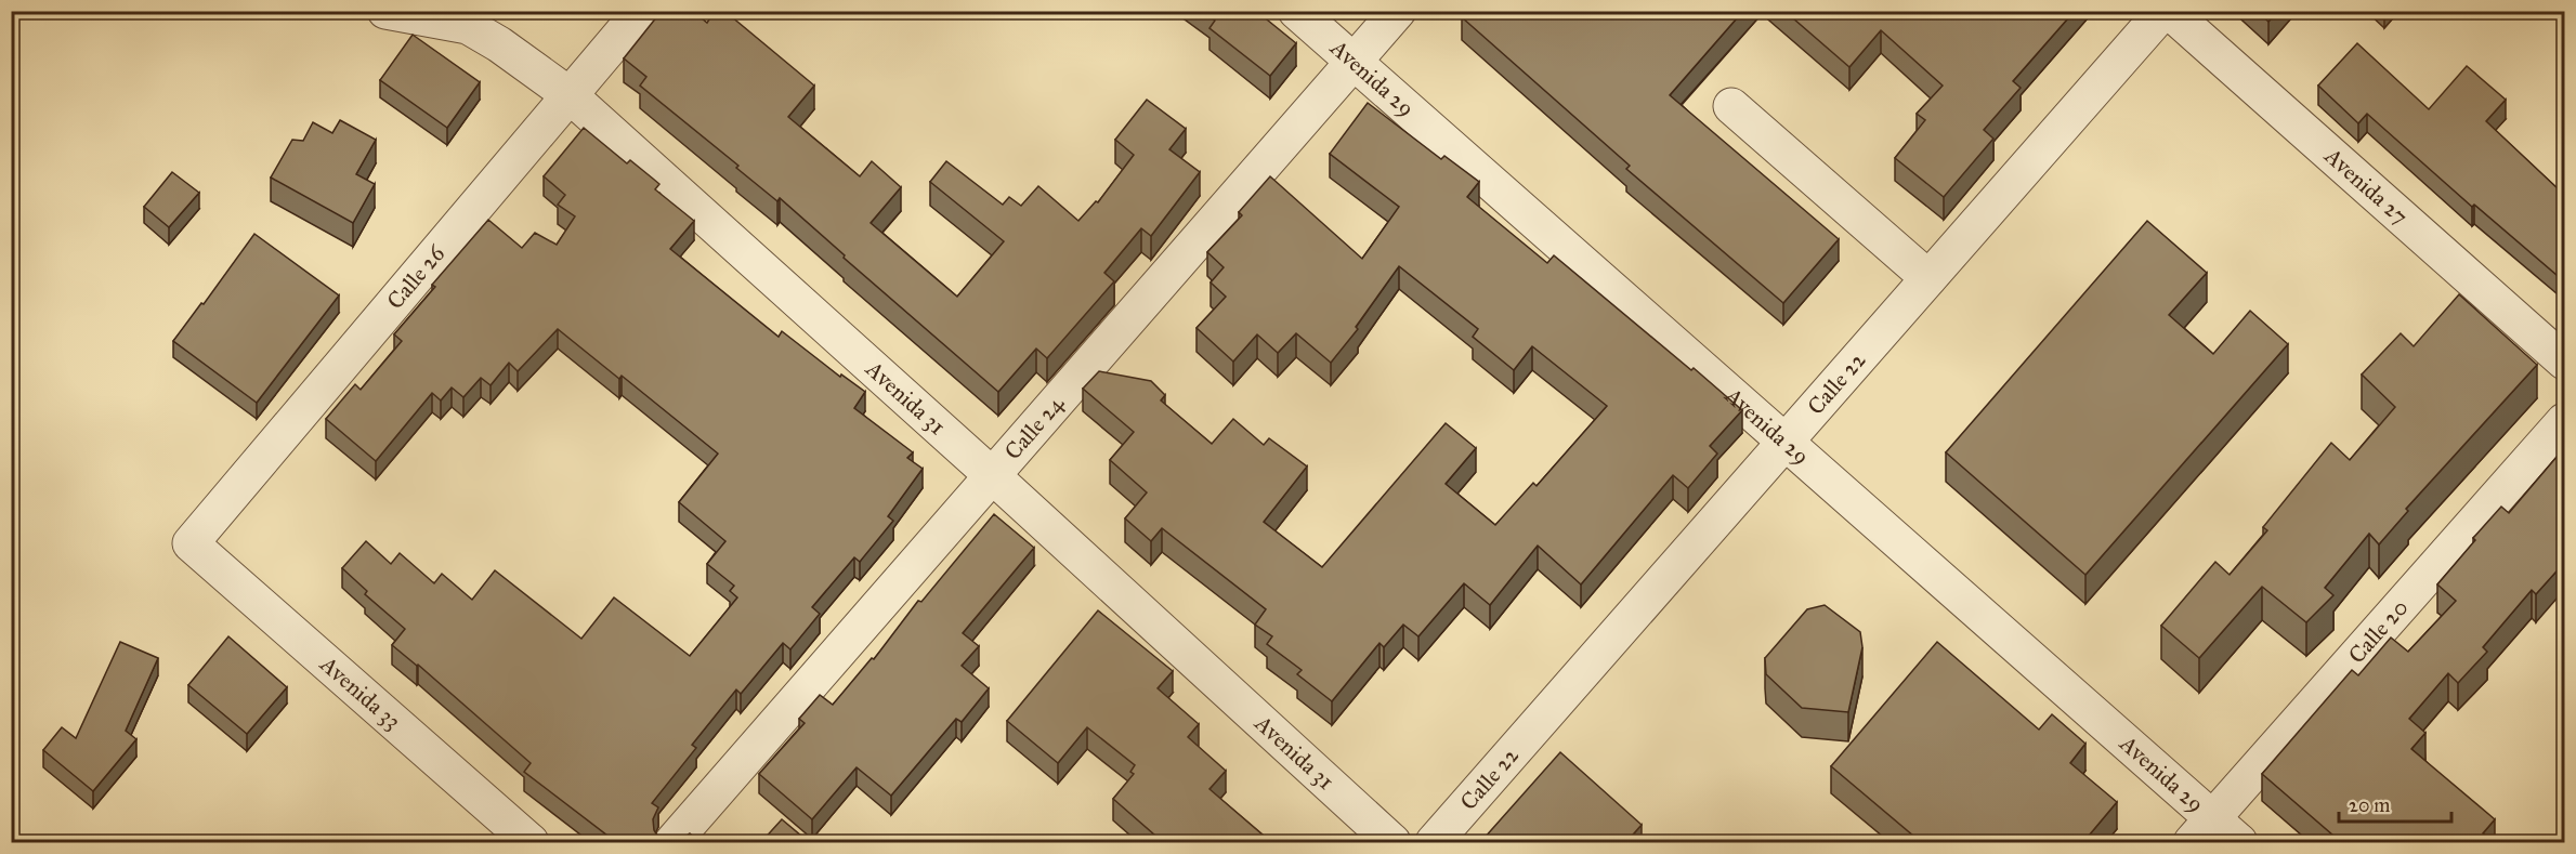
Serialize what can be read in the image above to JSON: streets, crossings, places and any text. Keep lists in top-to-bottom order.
{
  "streets": {
    "street": [
      "Avenida 29",
      "Avenida 27",
      "Calle 26",
      "Calle 22",
      "Avenida 31",
      "Calle 24",
      "Calle 20",
      "Avenida 33"
    ]
  },
  "crossings": [
    ["Avenida 29", "Calle 22"],
    ["Avenida 29", "Calle 24"],
    ["Avenida 29", "Calle 20"],
    ["Calle 26", "Avenida 31"],
    ["Calle 26", "Avenida 33"],
    ["Avenida 31", "Calle 24"]
  ],
  "scale_bar": "20 m"
}
